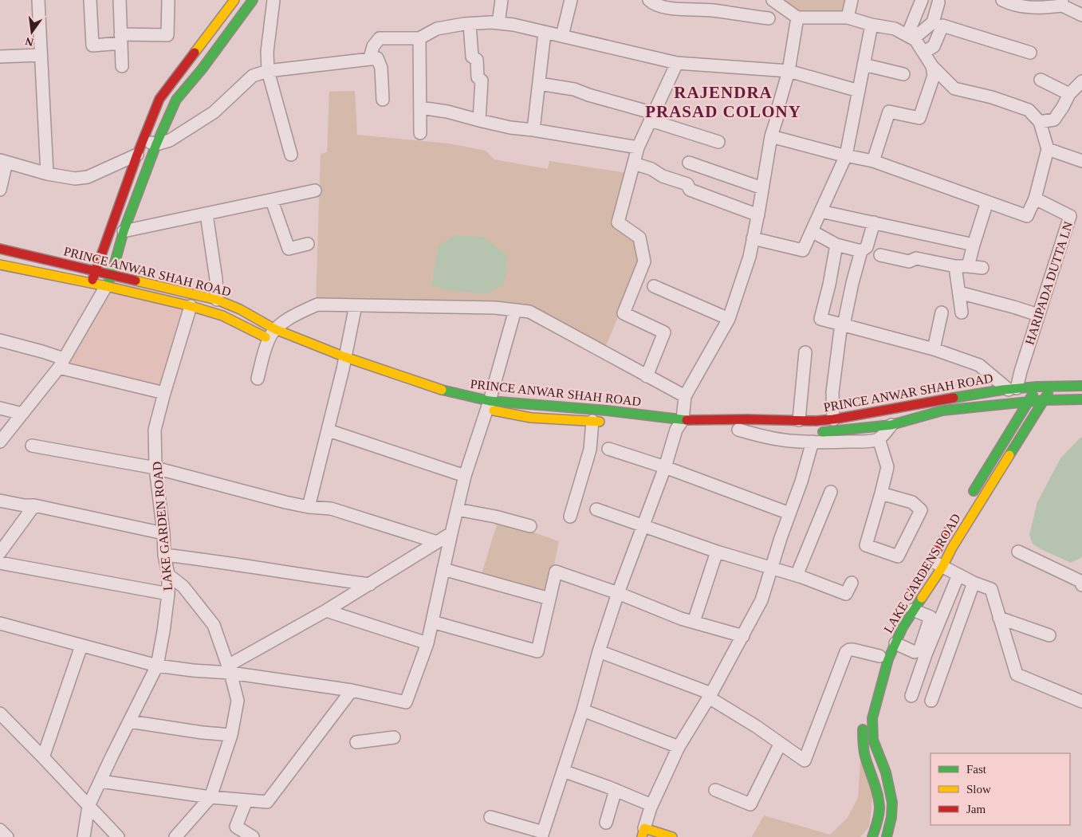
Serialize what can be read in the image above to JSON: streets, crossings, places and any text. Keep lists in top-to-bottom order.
{
  "streets": {
    "main road": ["PRINCE ANWAR SHAH ROAD", "LAKE GARDENS ROAD"],
    "street": ["HARIPADA DUTTA LN", "LAKE GARDEN ROAD"]
  },
  "crossings": [
    ["PRINCE ANWAR SHAH ROAD", "HARIPADA DUTTA LN"],
    ["PRINCE ANWAR SHAH ROAD", "LAKE GARDEN ROAD"],
    ["PRINCE ANWAR SHAH ROAD", "LAKE GARDENS ROAD"]
  ],
  "districts": ["RAJENDRA PRASAD COLONY"],
  "legend": ["Fast", "Slow", "Jam"],
  "north": "bottom"
}
